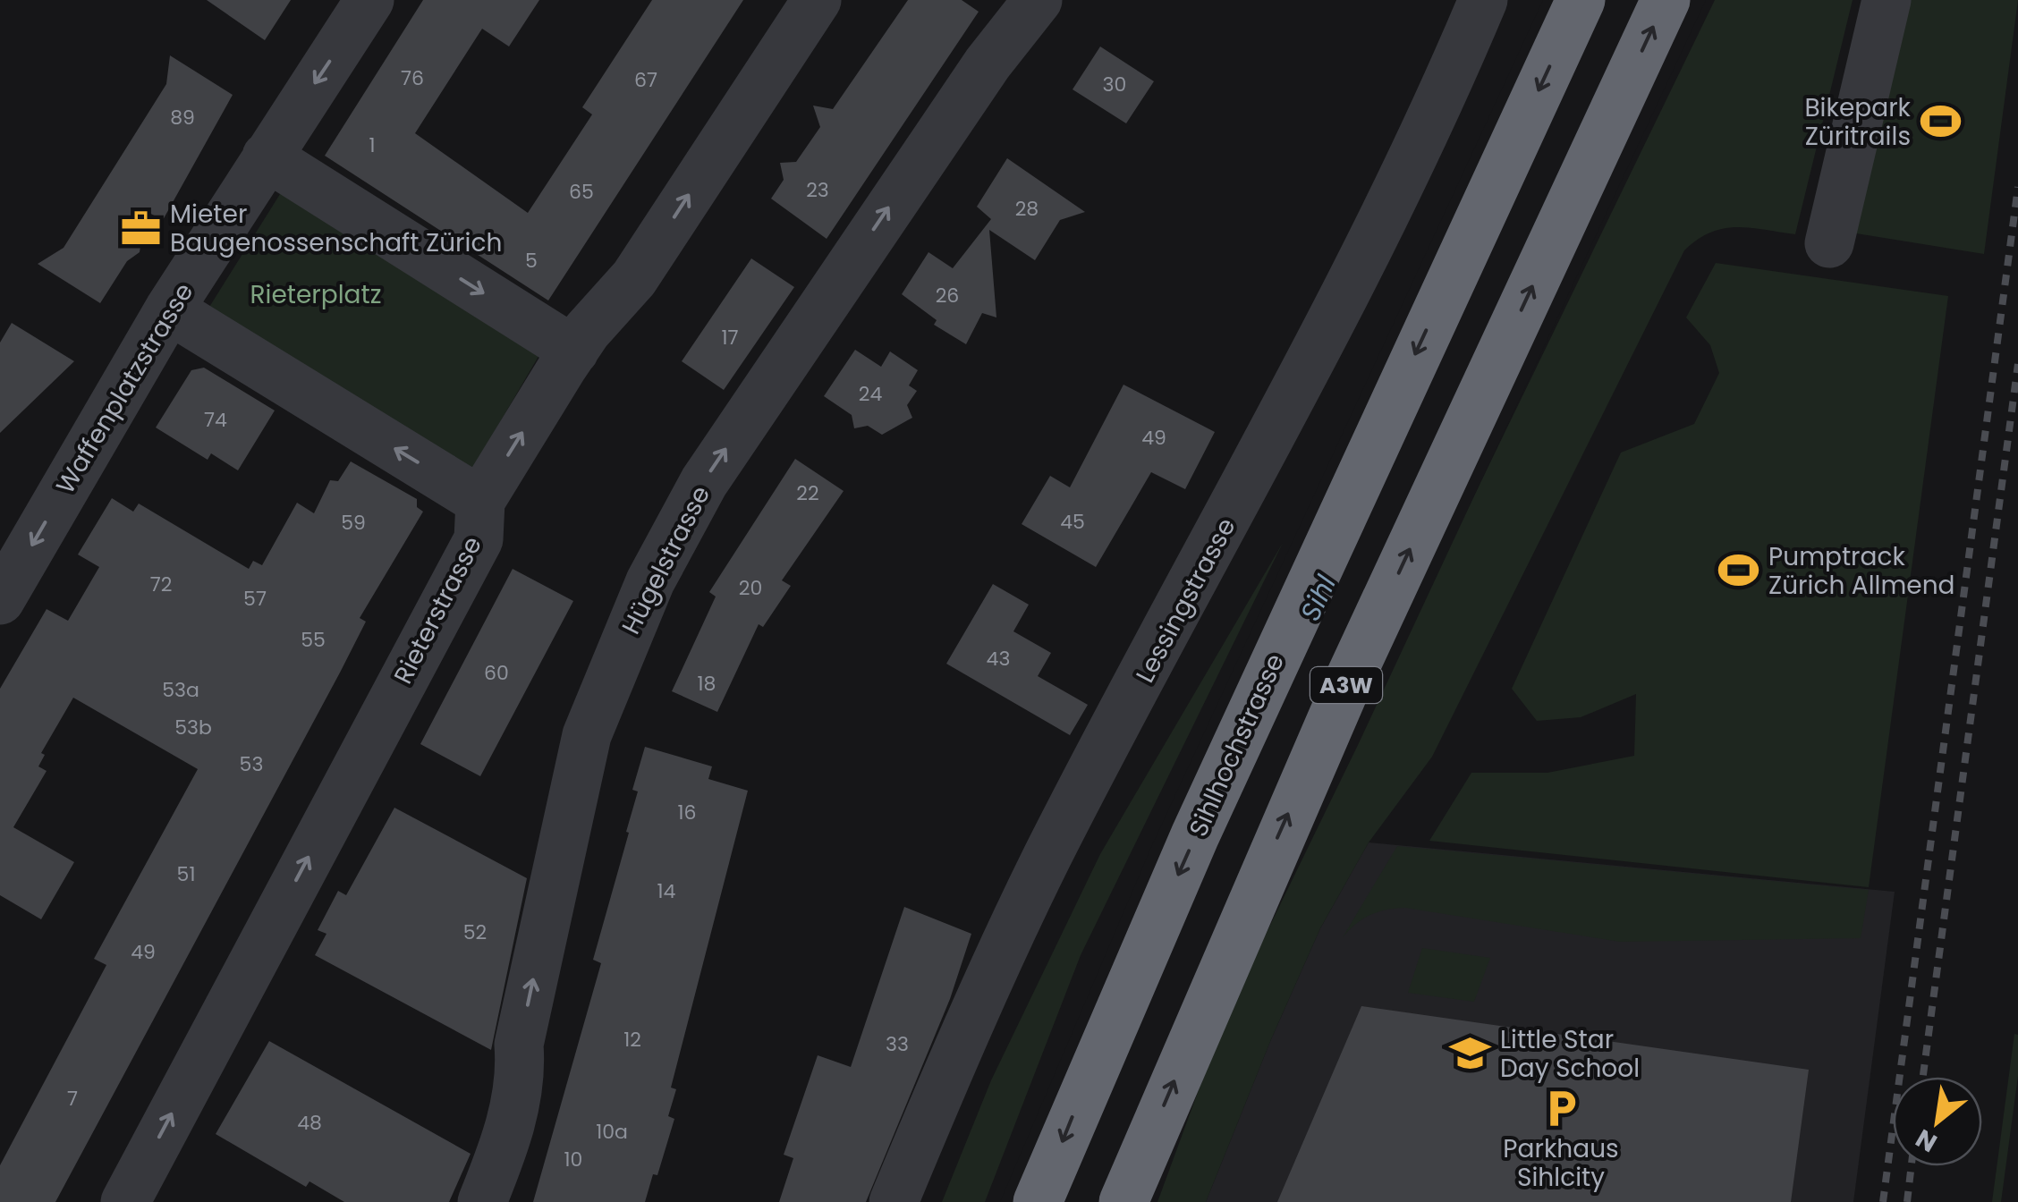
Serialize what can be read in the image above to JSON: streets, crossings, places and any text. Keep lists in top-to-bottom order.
{
  "streets": {
    "highway": ["A3W", "Sihlhochstrasse"],
    "street": [
      "Waffenplatzstrasse",
      "Hügelstrasse",
      "Lessingstrasse",
      "Rieterstrasse"
    ]
  },
  "one_way": ["Waffenplatzstrasse", "Hügelstrasse", "Rieterstrasse"],
  "water": ["Sihl"],
  "parks": ["Rieterplatz"],
  "places": {
    "sports": ["Bikepark Züritrails", "Pumptrack Zürich Allmend"],
    "office": ["Mieter Baugenossenschaft Zürich"],
    "school or university": ["Little Star Day School"],
    "parking": ["Parkhaus Sihlcity"]
  },
  "house_numbers": [
    "76",
    "67",
    "30",
    "89",
    "1",
    "23",
    "65",
    "28",
    "5",
    "26",
    "17",
    "24",
    "74",
    "49",
    "22",
    "45",
    "59",
    "72",
    "20",
    "57",
    "55",
    "43",
    "60",
    "18",
    "53a",
    "53b",
    "53",
    "16",
    "51",
    "14",
    "52",
    "49",
    "12",
    "33",
    "7",
    "48",
    "10a",
    "10"
  ],
  "north": "bottom left"
}
